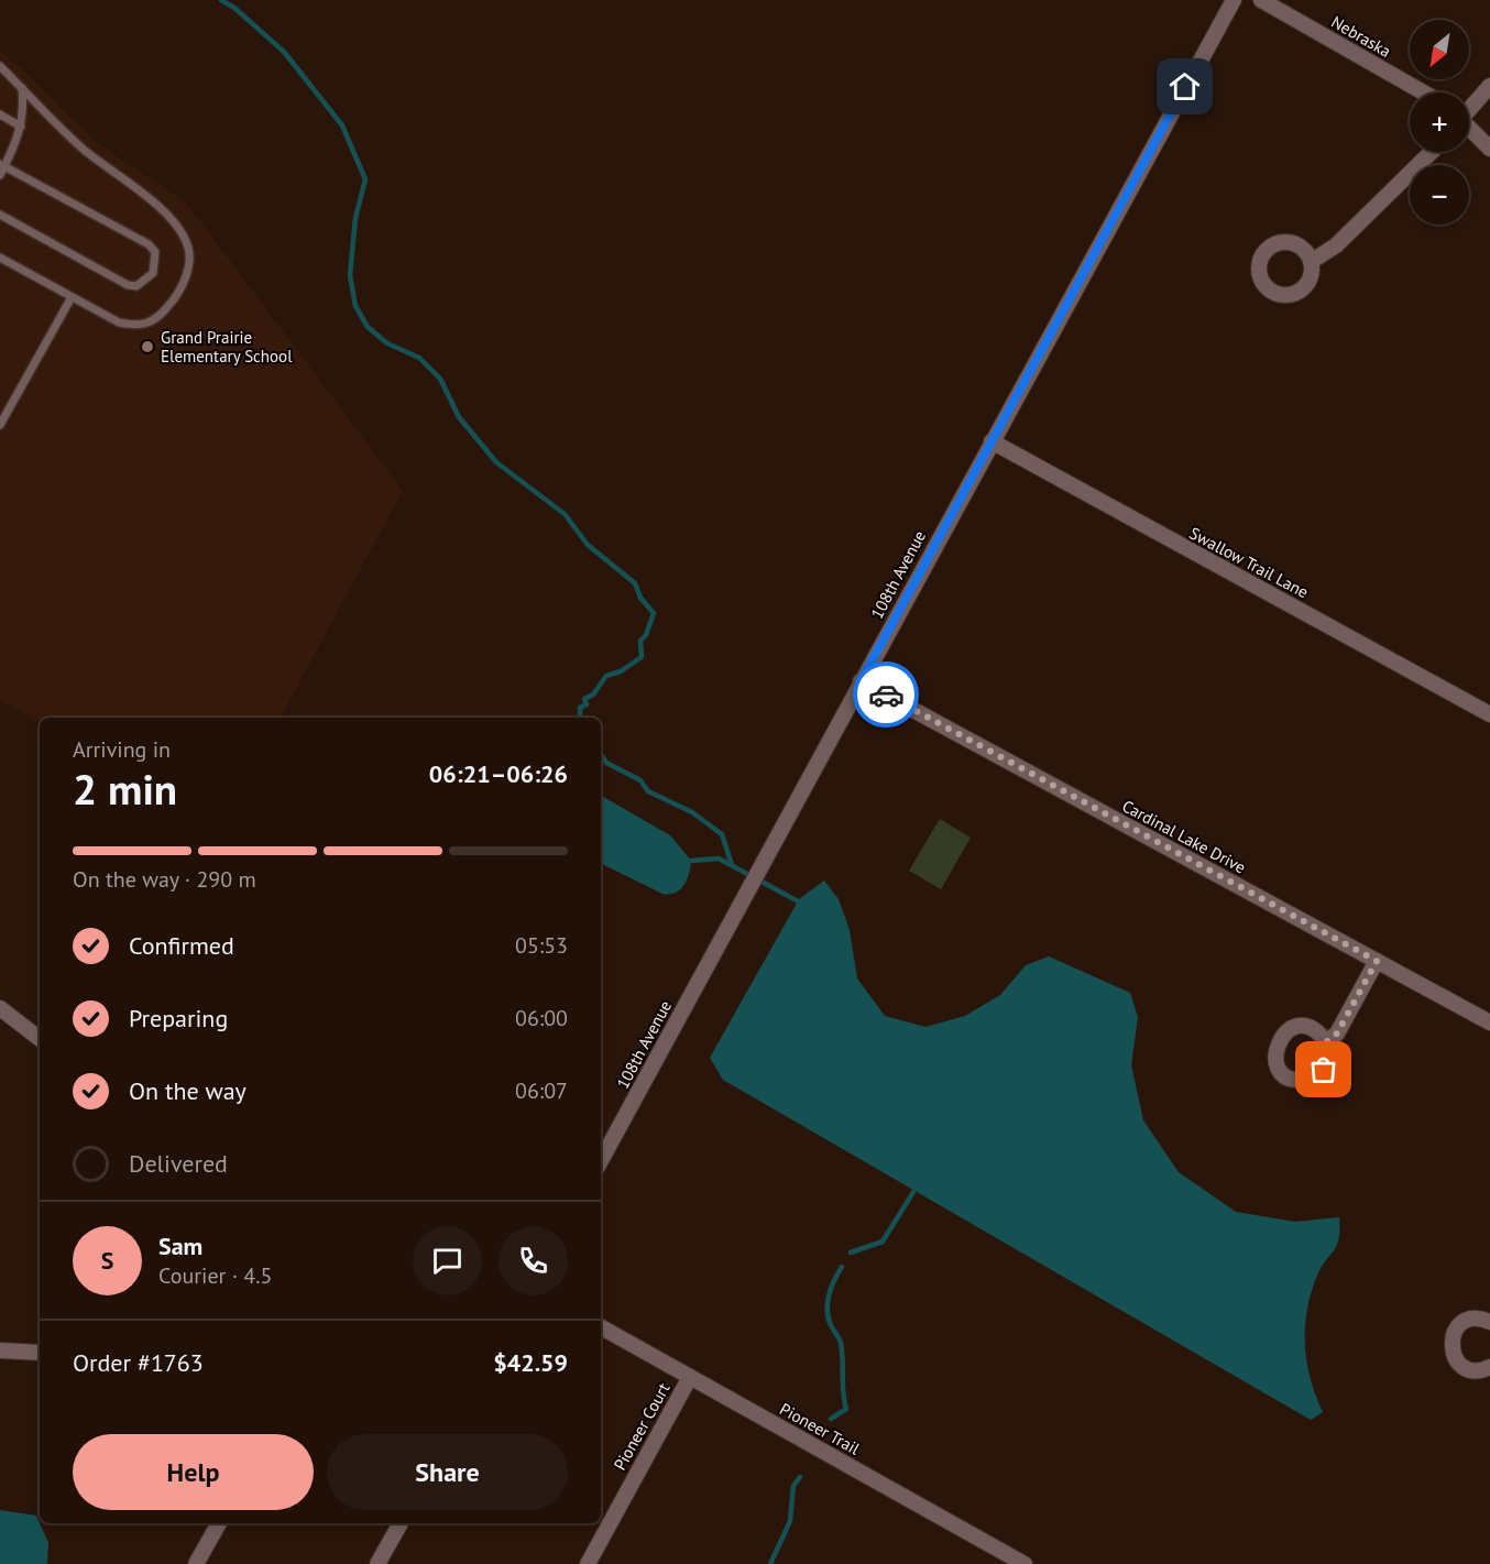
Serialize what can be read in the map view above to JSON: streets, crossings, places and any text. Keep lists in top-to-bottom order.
{
  "streets": {
    "street": [
      "Nebraska",
      "Swallow Trail Lane",
      "108th Avenue",
      "Cardinal Lake Drive",
      "Pioneer Court",
      "Pioneer Trail"
    ]
  },
  "crossings": [
    ["Swallow Trail Lane", "108th Avenue"],
    ["108th Avenue", "Cardinal Lake Drive"],
    ["Pioneer Court", "Pioneer Trail"]
  ],
  "places": ["Grand Prairie Elementary School"],
  "north": "bottom left",
  "page": {
    "map_buttons": ["+", "−"],
    "heading": ["2 min", "Arriving in", "06:21–06:26"],
    "panel": [
      "Sam",
      "Courier · 4.5",
      "Order #1763",
      "$42.59"
    ],
    "bar": "On the way · 290 m",
    "list": [
      ["Confirmed", "05:53"],
      ["Preparing", "06:00"],
      ["On the way", "06:07"],
      "Delivered"
    ],
    "round": "S",
    "buttons": ["Help", "Share"]
  }
}
